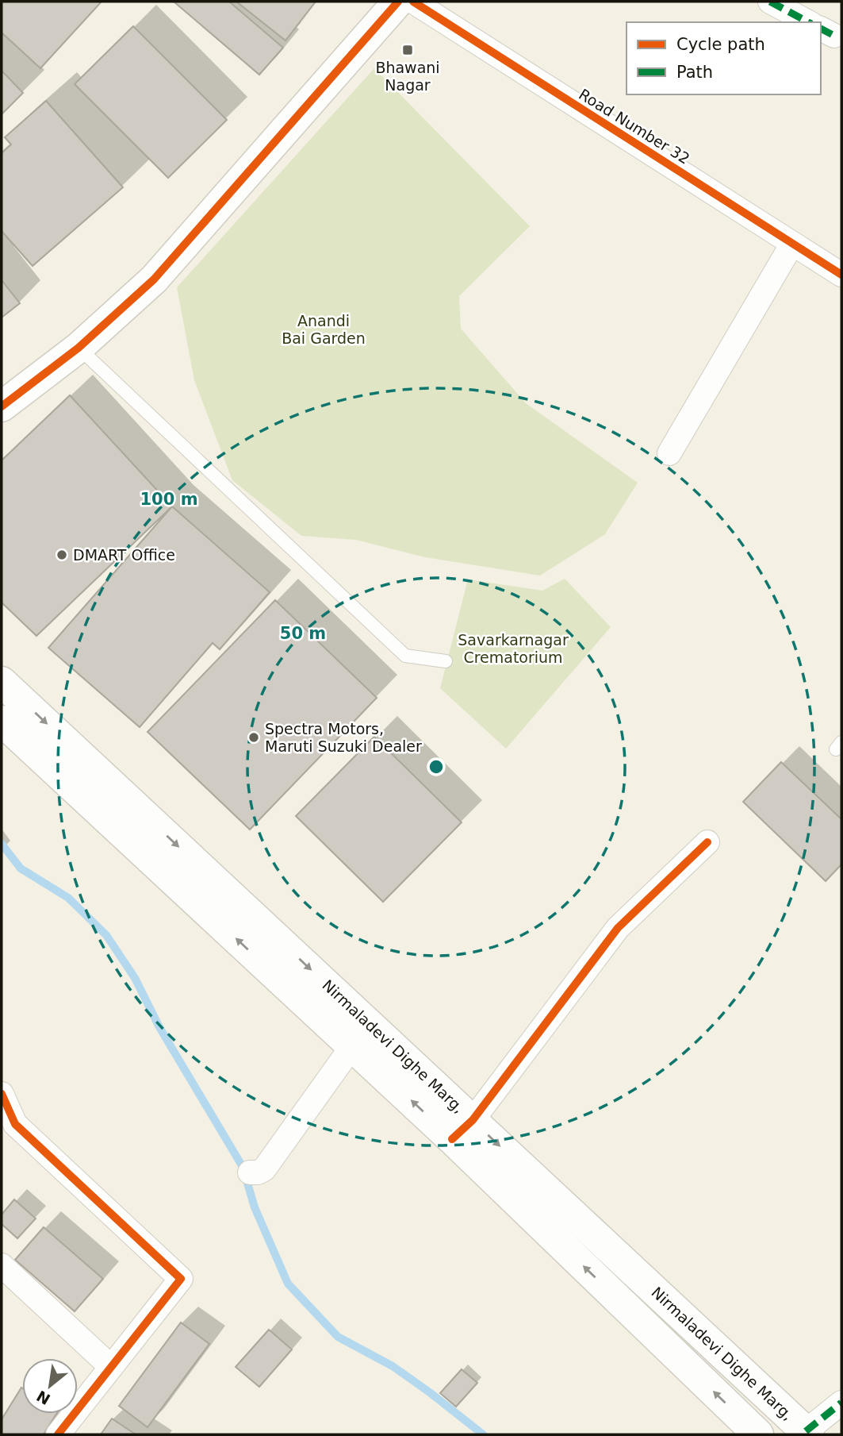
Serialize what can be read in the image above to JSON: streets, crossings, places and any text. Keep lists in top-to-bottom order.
{
  "streets": {
    "main road": ["Nirmaladevi Dighe Marg,"],
    "street": ["Road Number 32"]
  },
  "parks": ["Anandi Bai Garden", "Savarkarnagar Crematorium"],
  "places": {
    "transit": ["Bhawani Nagar"],
    "other": ["DMART Office", "Spectra Motors, Maruti Suzuki Dealer"]
  },
  "legend": ["Cycle path", "Path"],
  "north": "bottom left",
  "rings": ["100 m", "50 m"]
}
